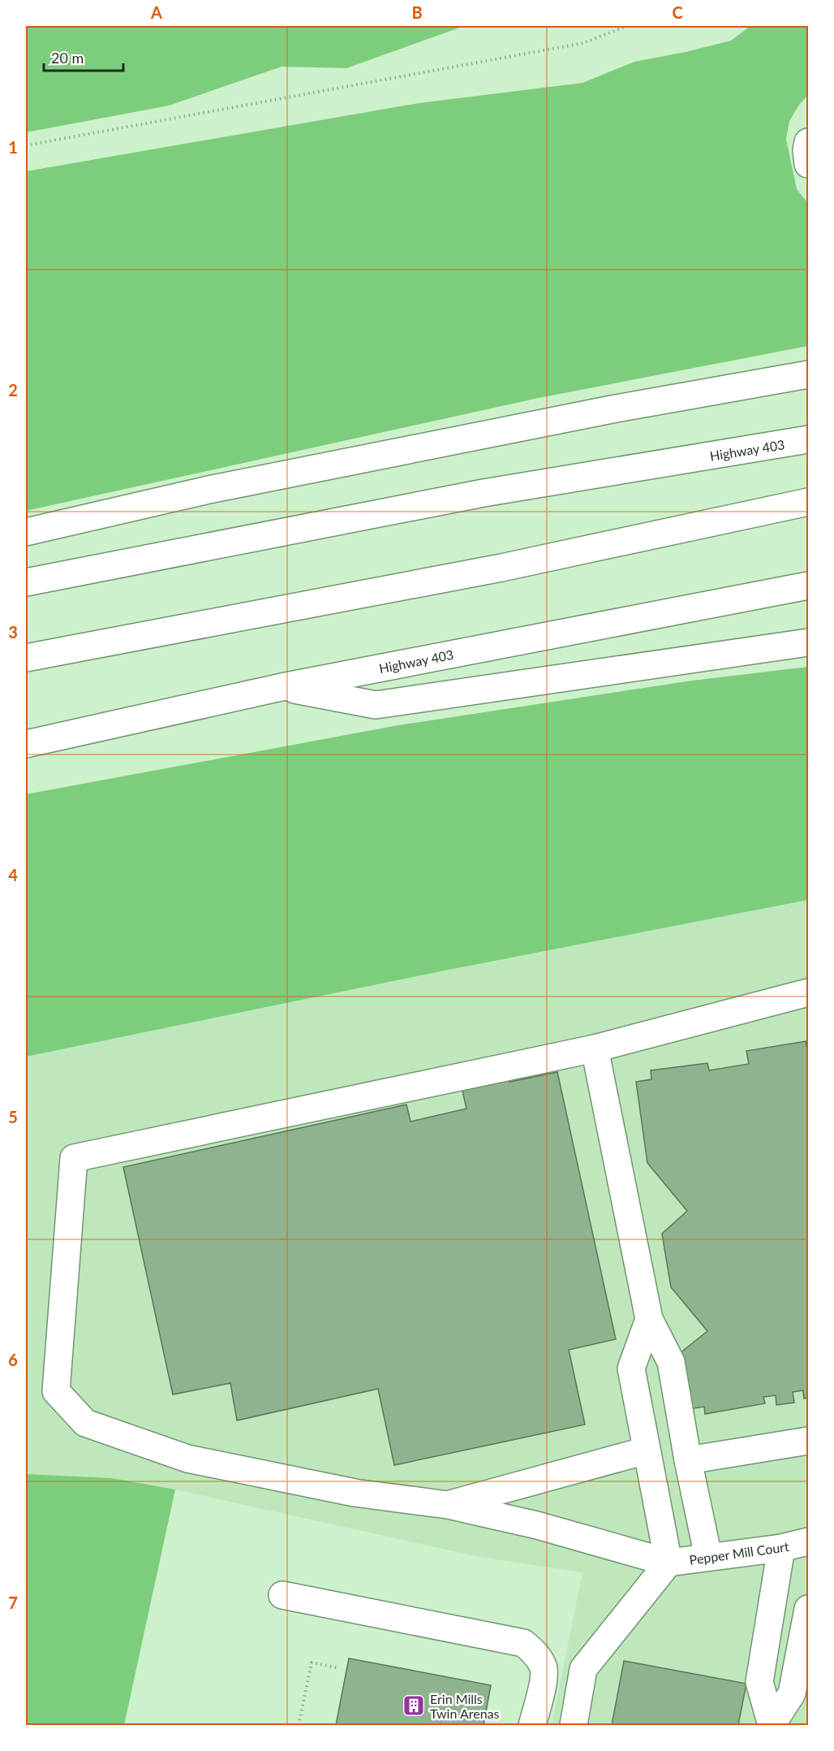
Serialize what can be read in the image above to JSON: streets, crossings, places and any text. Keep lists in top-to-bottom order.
{
  "streets": {
    "main road": ["Highway 403", "Pepper Mill Court"]
  },
  "places": {
    "building": ["Erin Mills Twin Arenas"]
  },
  "scale_bar": "20 m",
  "grid": {
    "columns": ["A", "B", "C"],
    "rows": [
      "1",
      "2",
      "3",
      "4",
      "5",
      "6",
      "7"
    ]
  }
}
